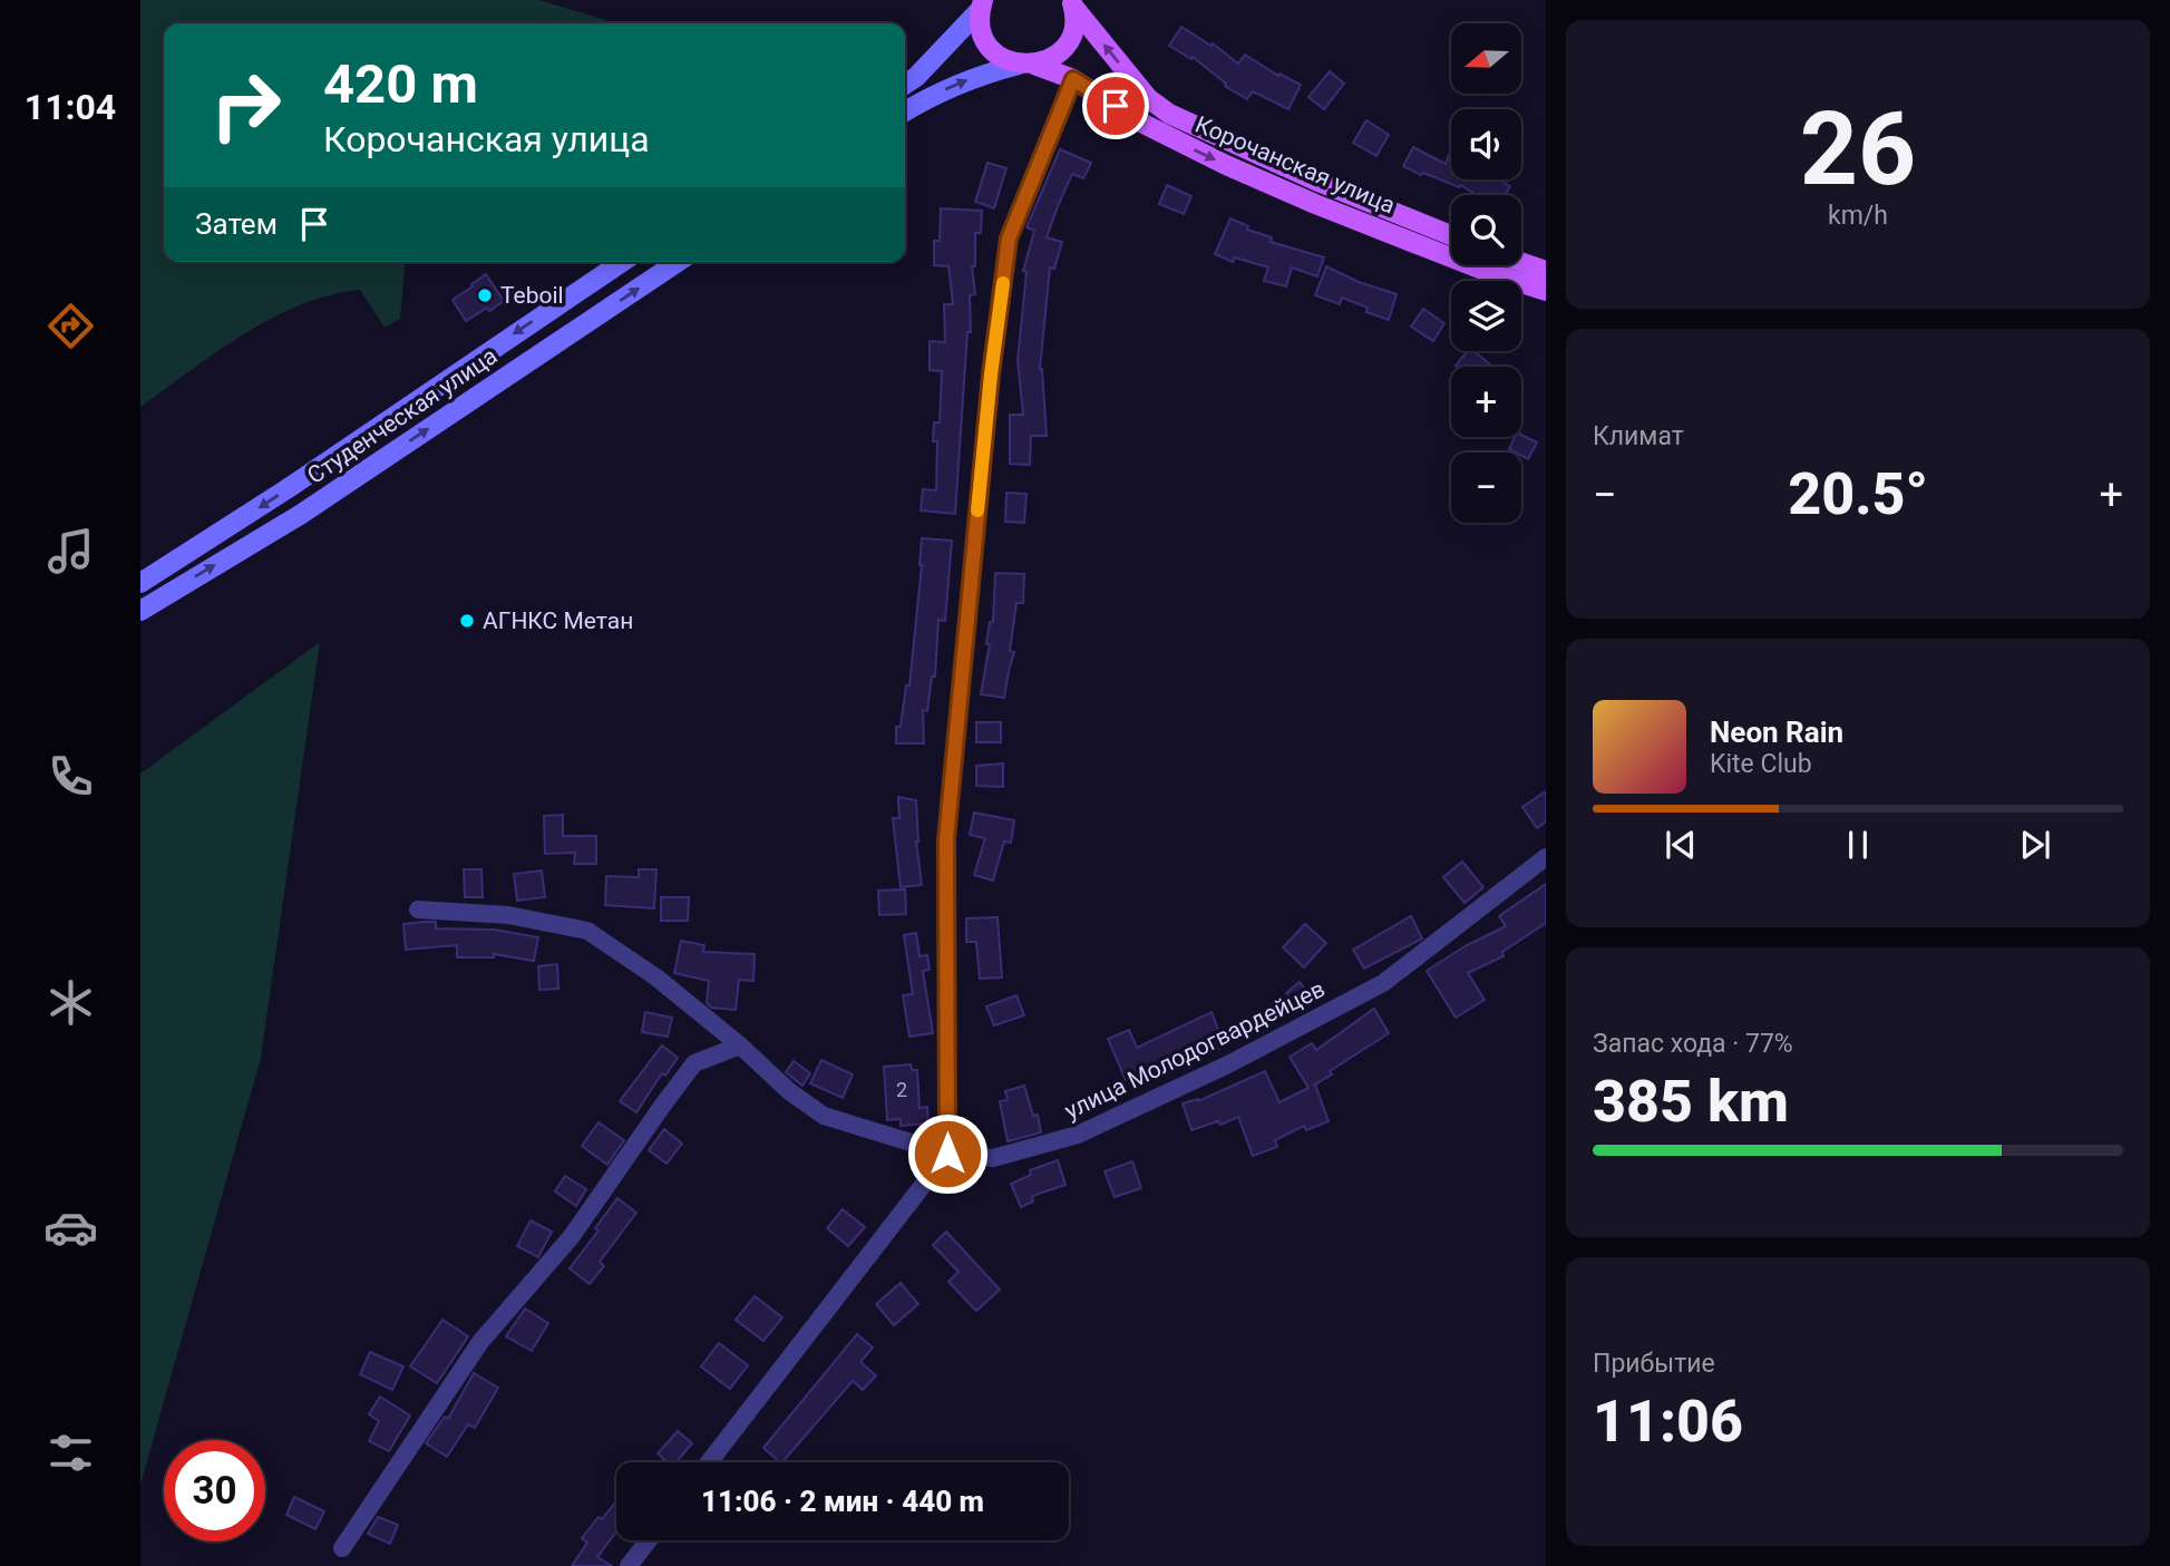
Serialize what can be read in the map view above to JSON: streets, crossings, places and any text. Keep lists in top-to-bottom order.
{
  "streets": {
    "main road": ["Корочанская улица", "Студенческая улица"],
    "street": ["улица Молодогвардейцев"]
  },
  "places": ["Teboil", "АГНКС Метан"],
  "house_numbers": ["2"],
  "north": "left",
  "page": {
    "tabs": "11:04",
    "tile": [
      ["26", "km/h"],
      "Климат",
      ["Запас хода · 77%", "385 km"],
      ["Прибытие", "11:06"]
    ],
    "map_buttons": ["+", "−"],
    "turn": ["420 m", "Корочанская улица"],
    "then": "Затем",
    "heat": ["−", "20.5°", "+"],
    "song": ["Neon Rain", "Kite Club"],
    "limit": "30",
    "trip": "11:06 · 2 мин · 440 m"
  }
}
